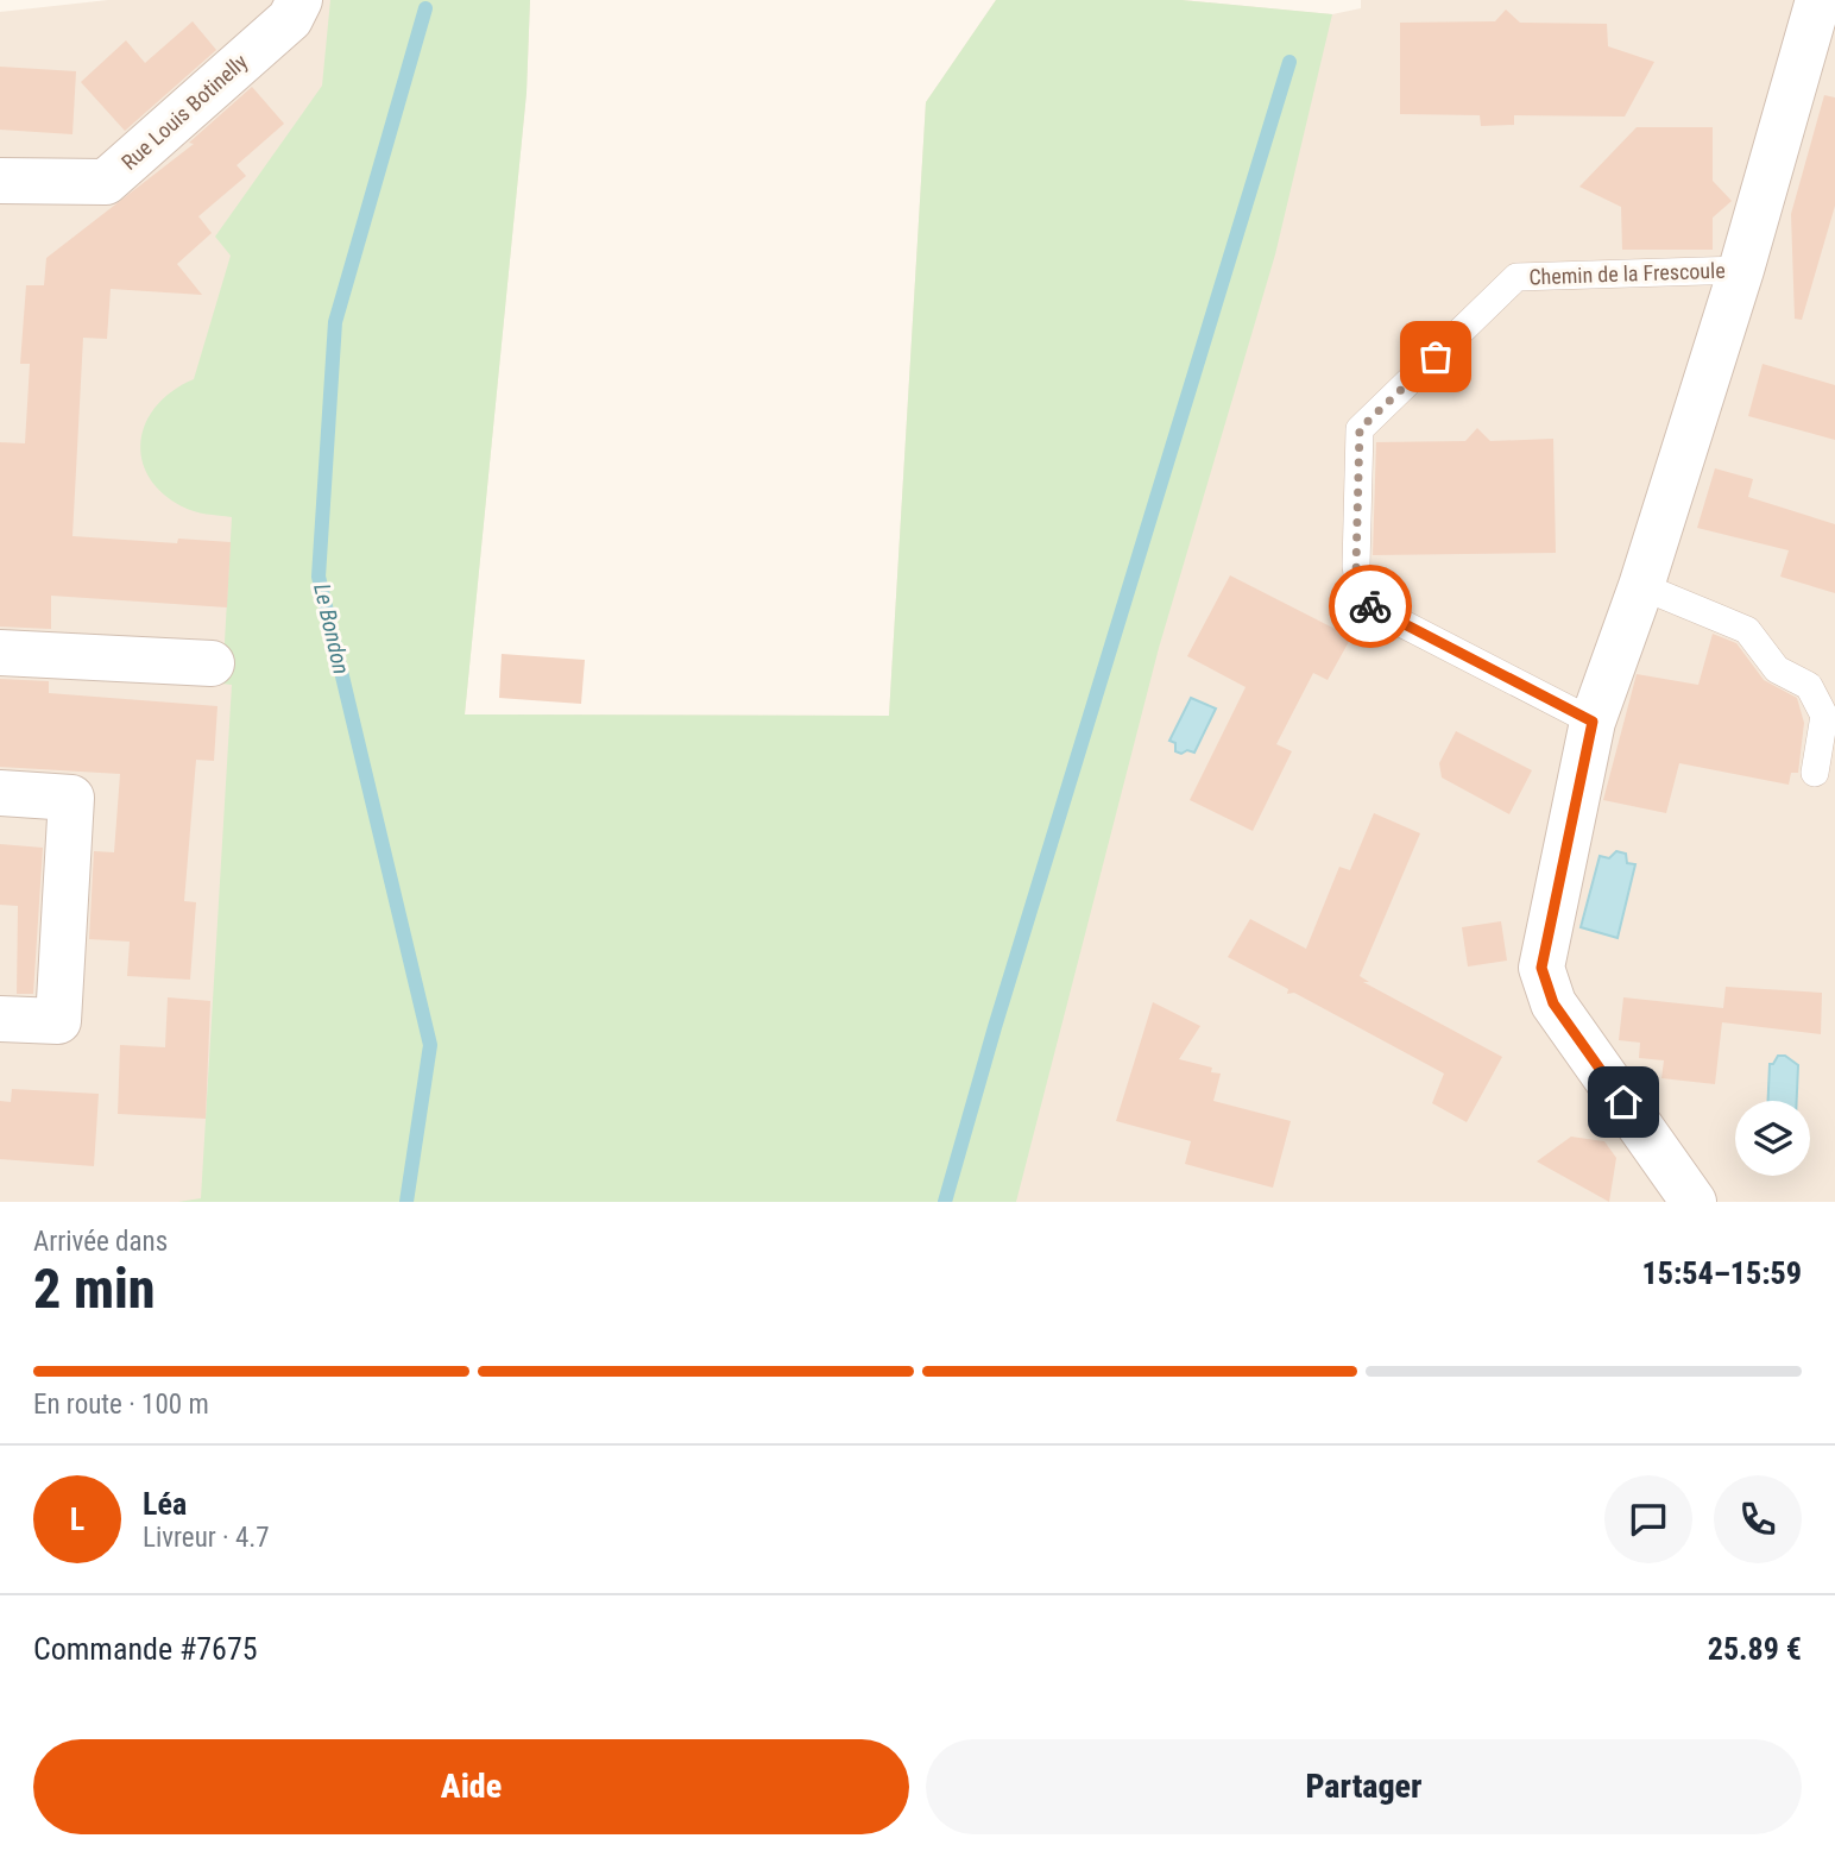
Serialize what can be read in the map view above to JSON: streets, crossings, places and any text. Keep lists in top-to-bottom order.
{
  "streets": {
    "street": ["Rue Louis Botinelly", "Chemin de la Frescoule"]
  },
  "water": ["Le Bondon"],
  "page": {
    "heading": ["2 min", "Arrivée dans", "15:54–15:59"],
    "panel": [
      "Léa",
      "Livreur · 4.7",
      "Commande #7675",
      "25.89 €"
    ],
    "bar": "En route · 100 m",
    "round": "L",
    "buttons": ["Aide", "Partager"]
  }
}
